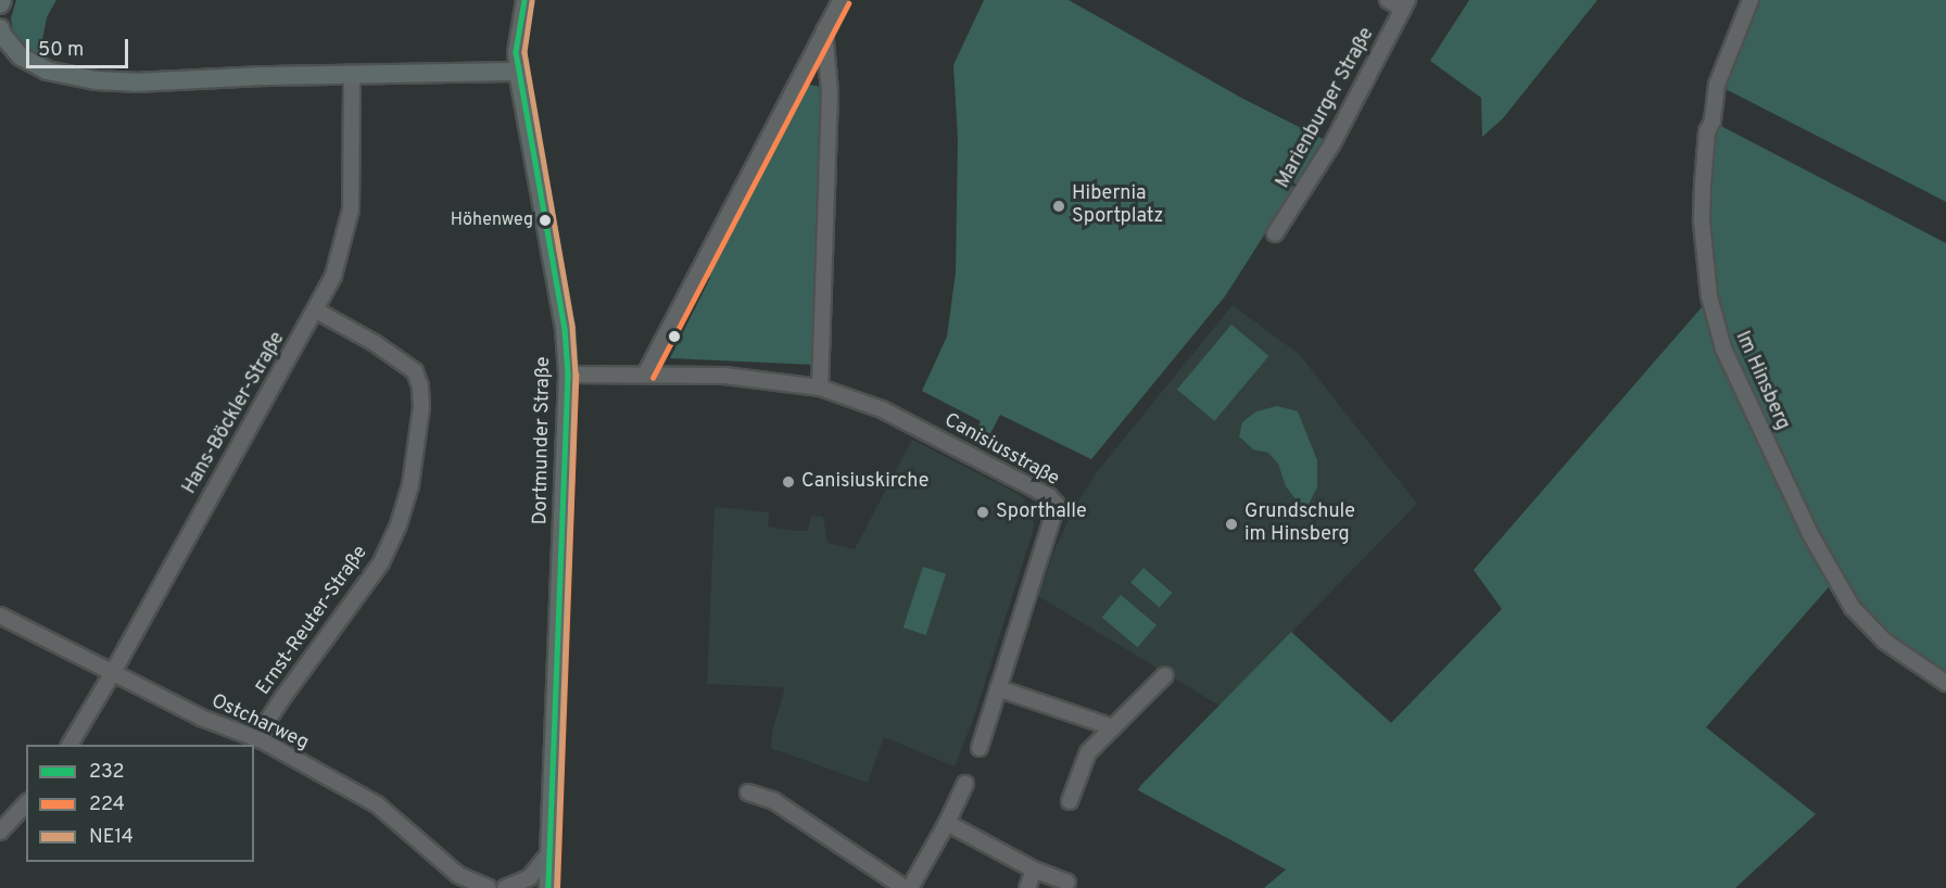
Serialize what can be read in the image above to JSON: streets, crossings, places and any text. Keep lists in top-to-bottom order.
{
  "streets": {
    "main road": ["Dortmunder Straße"],
    "street": [
      "Marienburger Straße",
      "Im Hinsberg",
      "Hans-Böckler-Straße",
      "Canisiusstraße",
      "Ernst-Reuter-Straße",
      "Ostcharweg"
    ]
  },
  "crossings": [
    ["Hans-Böckler-Straße", "Ernst-Reuter-Straße"],
    ["Hans-Böckler-Straße", "Ostcharweg"],
    ["Ernst-Reuter-Straße", "Ostcharweg"]
  ],
  "places": [
    "Hibernia Sportplatz",
    "Höhenweg",
    "Canisiuskirche",
    "Sporthalle",
    "Grundschule im Hinsberg"
  ],
  "lines": ["transit line 232", "transit line NE14", "transit line 224"],
  "legend": ["232", "224", "NE14"],
  "scale_bar": "50 m"
}
